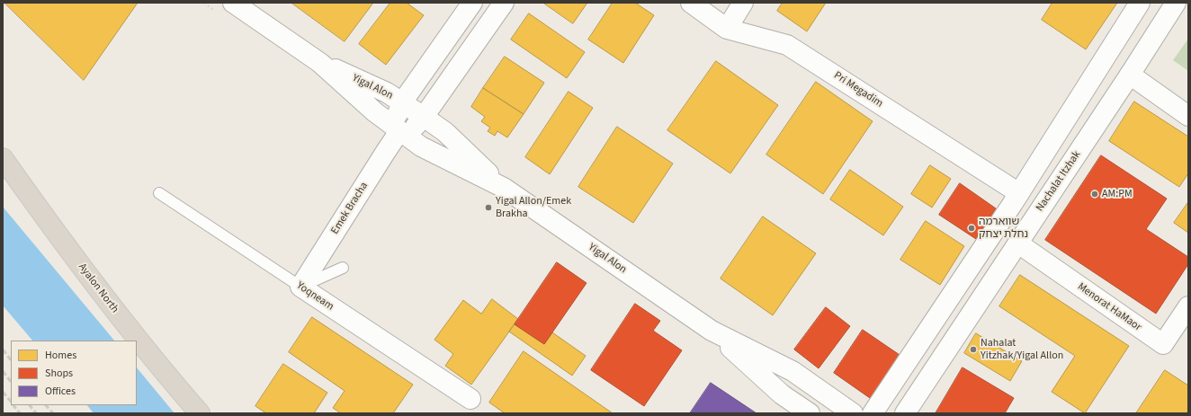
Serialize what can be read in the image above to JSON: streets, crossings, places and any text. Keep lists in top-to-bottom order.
{
  "streets": {
    "highway": ["Ayalon North"],
    "street": [
      "Yigal Alon",
      "Pri Megadim",
      "Nachalat Itzhak",
      "Emek Bracha",
      "Yoqneam",
      "Menorat HaMaor"
    ]
  },
  "crossings": [
    ["Yigal Alon", "Emek Bracha"],
    ["Nachalat Itzhak", "Menorat HaMaor"],
    ["Emek Bracha", "Yoqneam"]
  ],
  "places": [
    "AM:PM",
    "Yigal Allon/Emek Brakha",
    "שווארמה נחלת יצחק",
    "Nahalat Yitzhak/Yigal Allon"
  ],
  "legend": ["Homes", "Shops", "Offices"]
}
